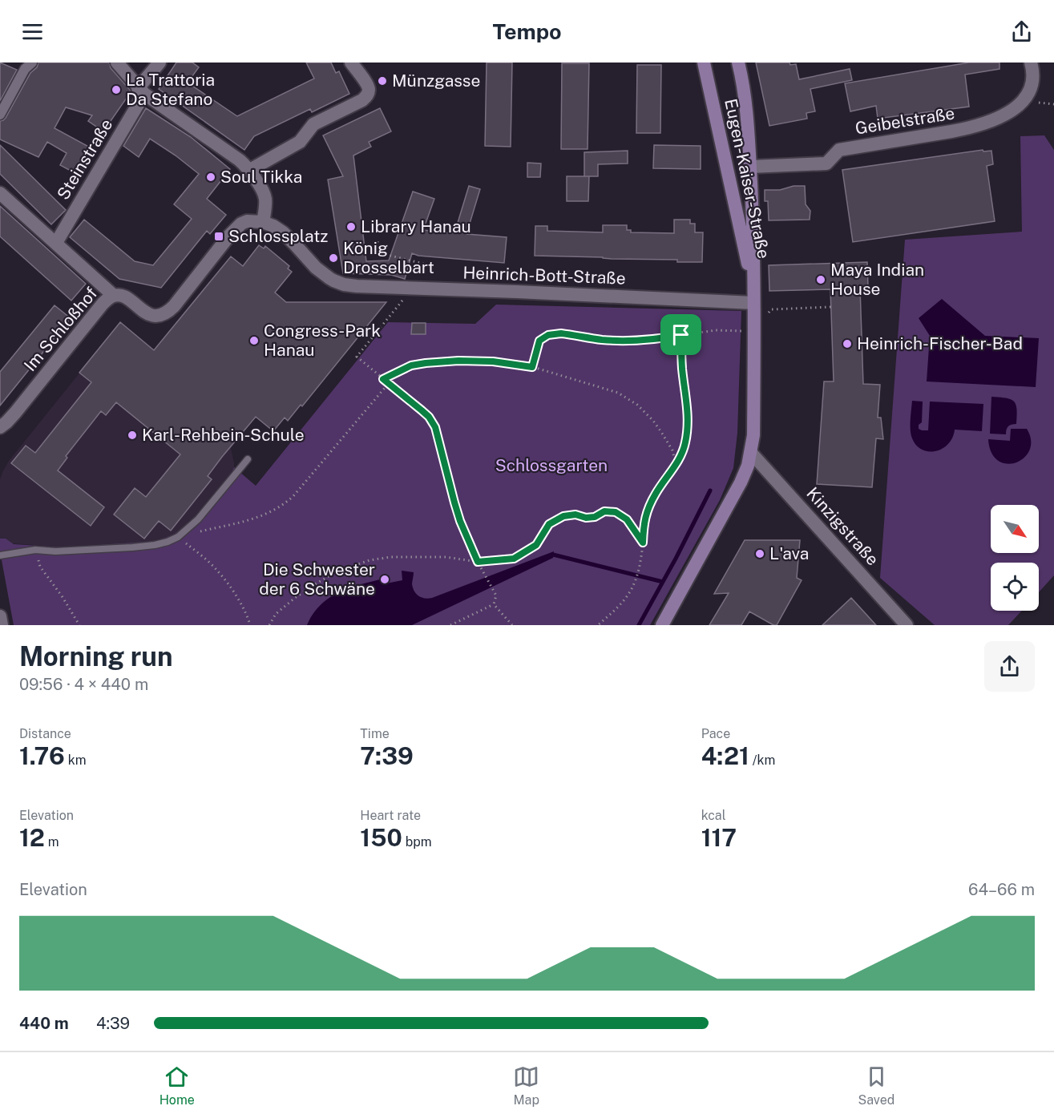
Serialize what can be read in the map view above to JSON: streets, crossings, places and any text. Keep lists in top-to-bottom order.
{
  "streets": {
    "main road": ["Eugen-Kaiser-Straße"],
    "street": [
      "Geibelstraße",
      "Steinstraße",
      "Heinrich-Bott-Straße",
      "Im Schloßhof",
      "Kinzigstraße"
    ]
  },
  "crossings": [
    ["Geibelstraße", "Eugen-Kaiser-Straße"],
    ["Eugen-Kaiser-Straße", "Heinrich-Bott-Straße"],
    ["Eugen-Kaiser-Straße", "Kinzigstraße"],
    ["Heinrich-Bott-Straße", "Im Schloßhof"]
  ],
  "parks": ["Schlossgarten"],
  "places": {
    "other": [
      "Münzgasse",
      "La Trattoria Da Stefano",
      "Soul Tikka",
      "Library Hanau",
      "König Drosselbart",
      "Maya Indian House",
      "Congress-Park Hanau",
      "Heinrich-Fischer-Bad",
      "Karl-Rehbein-Schule",
      "L'ava",
      "Die Schwester der 6 Schwäne"
    ],
    "transit": ["Schlossplatz"]
  },
  "north": "bottom right",
  "page": {
    "header": "Tempo",
    "heading": ["Morning run", "09:56 · 4 × 440 m"],
    "stats": [
      ["Distance", "1.76 km"],
      ["Time", "7:39"],
      ["Pace", "4:21 /km"],
      ["Elevation", "12 m"],
      ["Heart rate", "150 bpm"],
      ["kcal", "117"]
    ],
    "chart": ["Elevation", "64–66 m"],
    "list": [
      {
        "name": "440 m",
        "note": "4:39"
      }
    ],
    "tabs": ["Home", "Map", "Saved"]
  }
}
